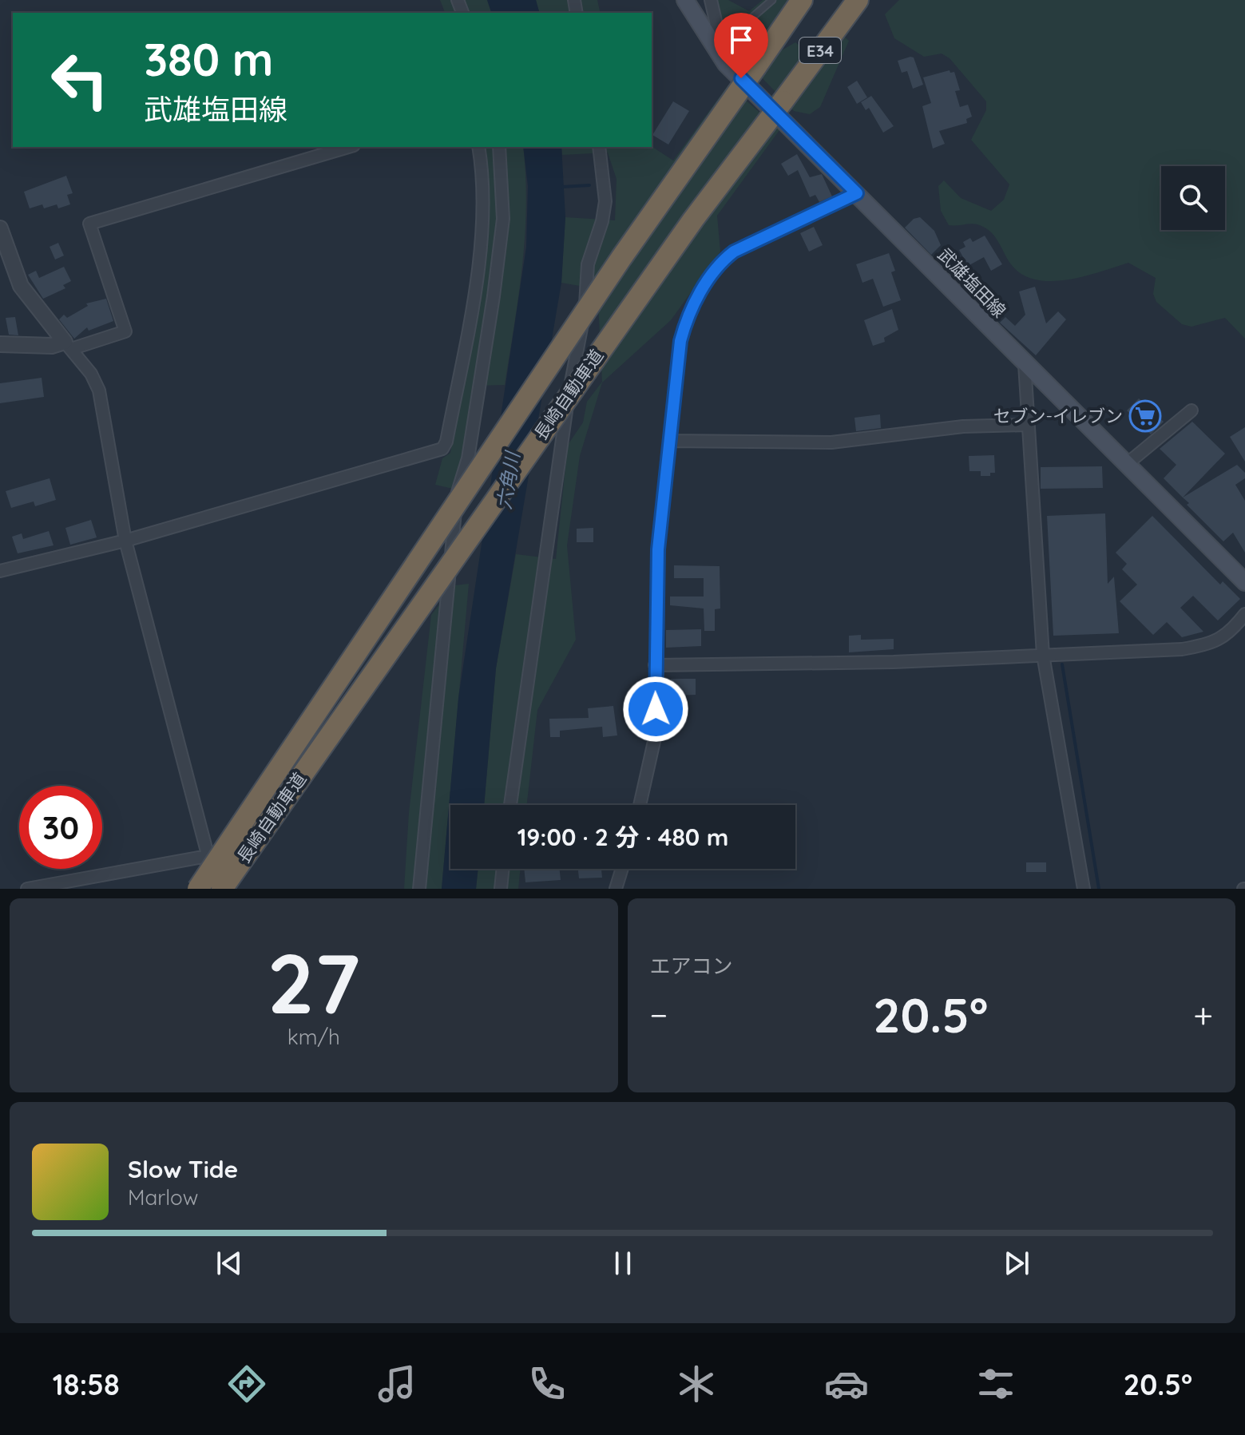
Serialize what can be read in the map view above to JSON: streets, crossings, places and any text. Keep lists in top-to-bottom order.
{
  "streets": {
    "highway": ["E34", "長崎自動車道"],
    "main road": ["武雄塩田線"]
  },
  "water": ["六角川"],
  "places": {
    "supermarket": ["セブン-イレブン"]
  },
  "page": {
    "turn": ["380 m", "武雄塩田線"],
    "limit": "30",
    "trip": "19:00 · 2 分 · 480 m",
    "tile": [
      ["27", "km/h"],
      "エアコン"
    ],
    "heat": ["−", "20.5°", "+"],
    "song": ["Slow Tide", "Marlow"],
    "tabs": ["18:58", "20.5°"]
  }
}
